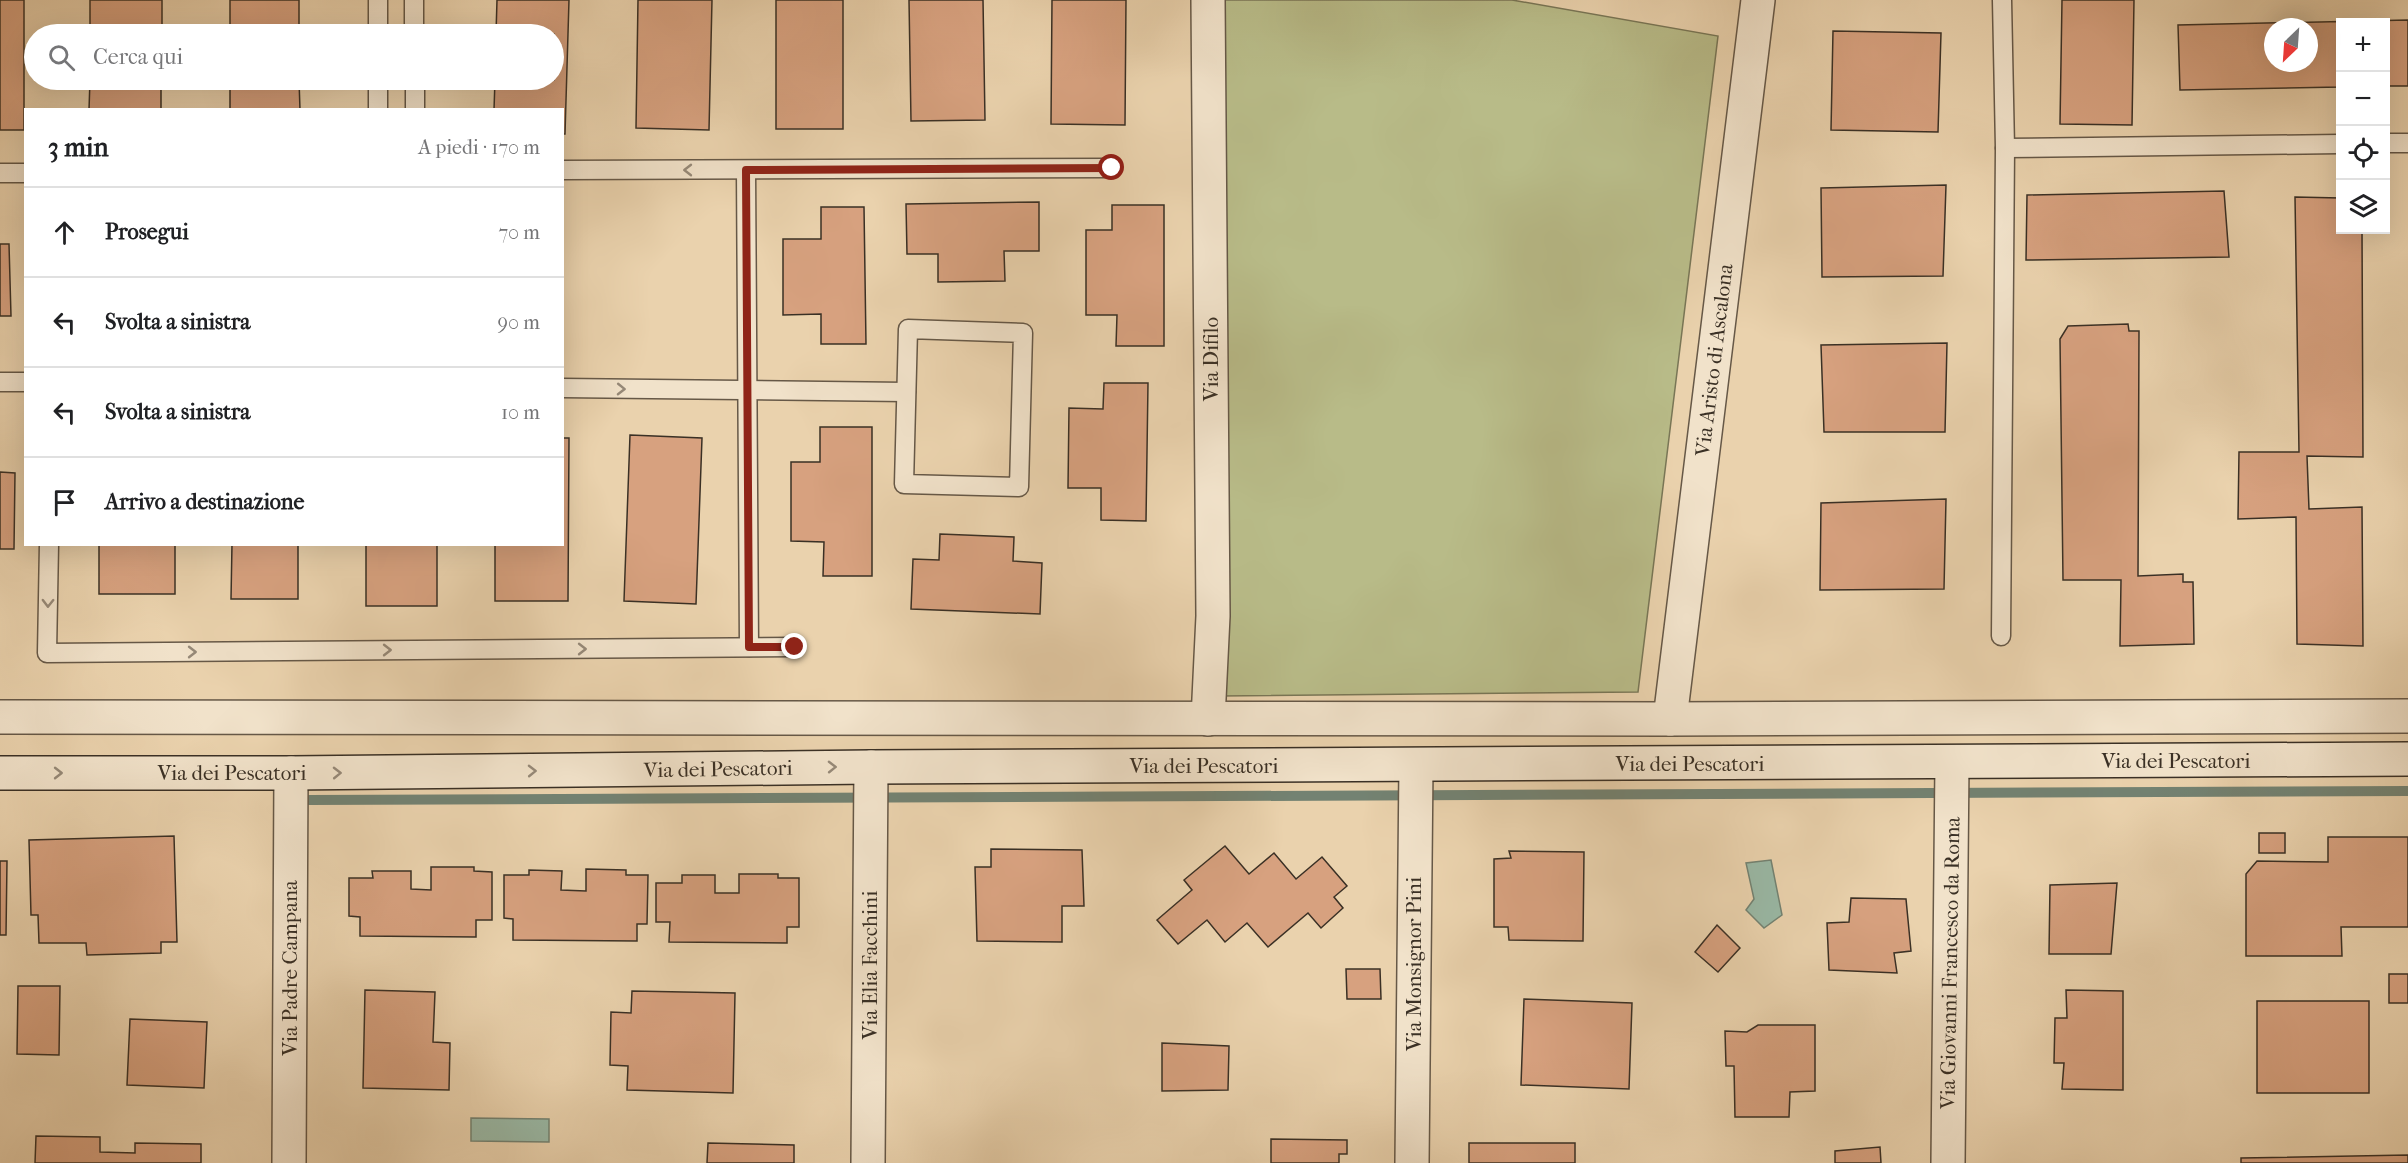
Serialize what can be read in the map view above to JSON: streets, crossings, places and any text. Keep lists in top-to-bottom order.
{
  "streets": {
    "street": [
      "Via Difilo",
      "Via Aristo di Ascalona",
      "Via dei Pescatori",
      "Via Giovanni Francesco da Roma",
      "Via Monsignor Pini",
      "Via Elia Facchini",
      "Via Padre Campana"
    ]
  },
  "crossings": [
    ["Via Difilo", "Via dei Pescatori"],
    ["Via Aristo di Ascalona", "Via dei Pescatori"],
    ["Via dei Pescatori", "Via Giovanni Francesco da Roma"],
    ["Via dei Pescatori", "Via Monsignor Pini"],
    ["Via dei Pescatori", "Via Elia Facchini"],
    ["Via dei Pescatori", "Via Padre Campana"]
  ],
  "north": "bottom left",
  "page": {
    "map_buttons": ["+", "−"],
    "search": "Cerca qui",
    "heading": ["3 min", "A piedi · 170 m"],
    "list": [
      ["Prosegui", "70 m"],
      ["Svolta a sinistra", "90 m"],
      ["Svolta a sinistra", "10 m"],
      "Arrivo a destinazione"
    ]
  }
}
